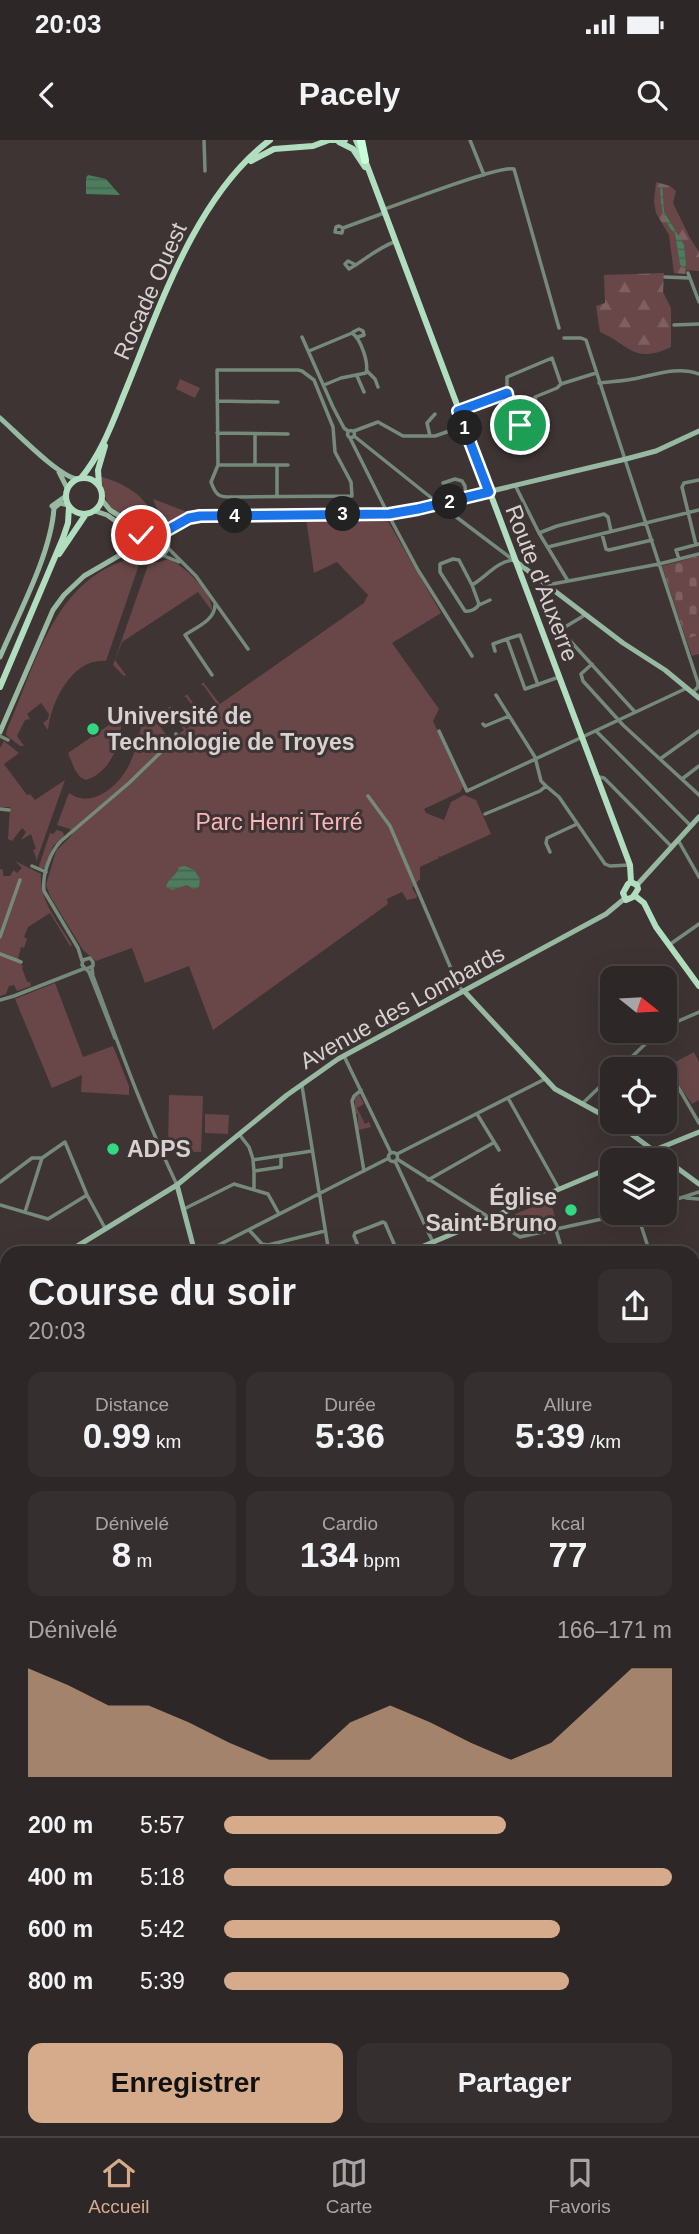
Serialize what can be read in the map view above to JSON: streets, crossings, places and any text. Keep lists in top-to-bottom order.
{
  "streets": {
    "main road": ["Rocade Ouest", "Route d'Auxerre"],
    "street": ["Avenue des Lombards"]
  },
  "crossings": [
    ["Rocade Ouest", "Route d'Auxerre"]
  ],
  "parks": ["Parc Henri Terré"],
  "places": ["Université de Technologie de Troyes", "ADPS", "Église Saint-Bruno"],
  "north": "right",
  "page": {
    "status": "20:03",
    "header": "Pacely",
    "pins": [
      "1",
      "2",
      "3",
      "4"
    ],
    "heading": ["Course du soir", "20:03"],
    "stats": [
      ["Distance", "0.99 km"],
      ["Durée", "5:36"],
      ["Allure", "5:39 /km"],
      ["Dénivelé", "8 m"],
      ["Cardio", "134 bpm"],
      ["kcal", "77"]
    ],
    "chart": ["Dénivelé", "166–171 m"],
    "list": [
      {
        "name": "200 m",
        "note": "5:57"
      },
      {
        "name": "400 m",
        "note": "5:18"
      },
      {
        "name": "600 m",
        "note": "5:42"
      },
      {
        "name": "800 m",
        "note": "5:39"
      }
    ],
    "buttons": ["Enregistrer", "Partager"],
    "tabs": ["Accueil", "Carte", "Favoris"]
  }
}
